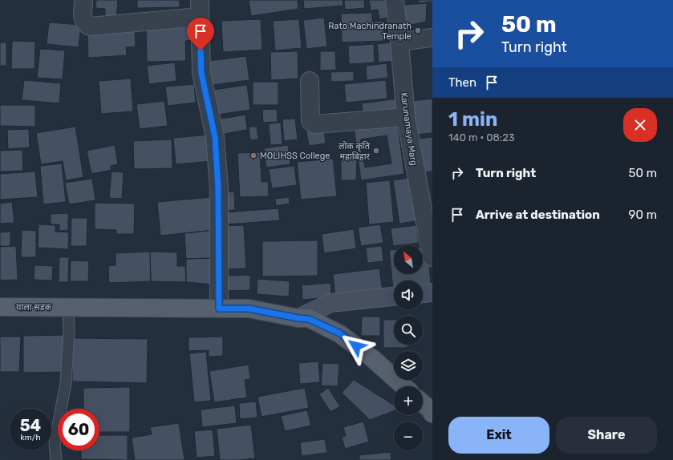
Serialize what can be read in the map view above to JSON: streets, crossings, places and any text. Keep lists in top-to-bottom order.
{
  "streets": {
    "main road": ["याला सडक"],
    "street": ["Karunamaya Marg"]
  },
  "places": ["Rato Machindranath Temple", "लोक कृति महाबिहार", "MOLIHSS College"],
  "north": "top left",
  "page": {
    "turn": ["50 m", "Turn right"],
    "then": "Then",
    "heading": ["1 min", "140 m · 08:23"],
    "list": [
      {
        "name": "Turn right",
        "value": "50 m"
      },
      {
        "name": "Arrive at destination",
        "value": "90 m"
      }
    ],
    "map_buttons": ["+", "−"],
    "speed": "54 km/h",
    "limit": "60",
    "buttons": ["Exit", "Share"]
  }
}
